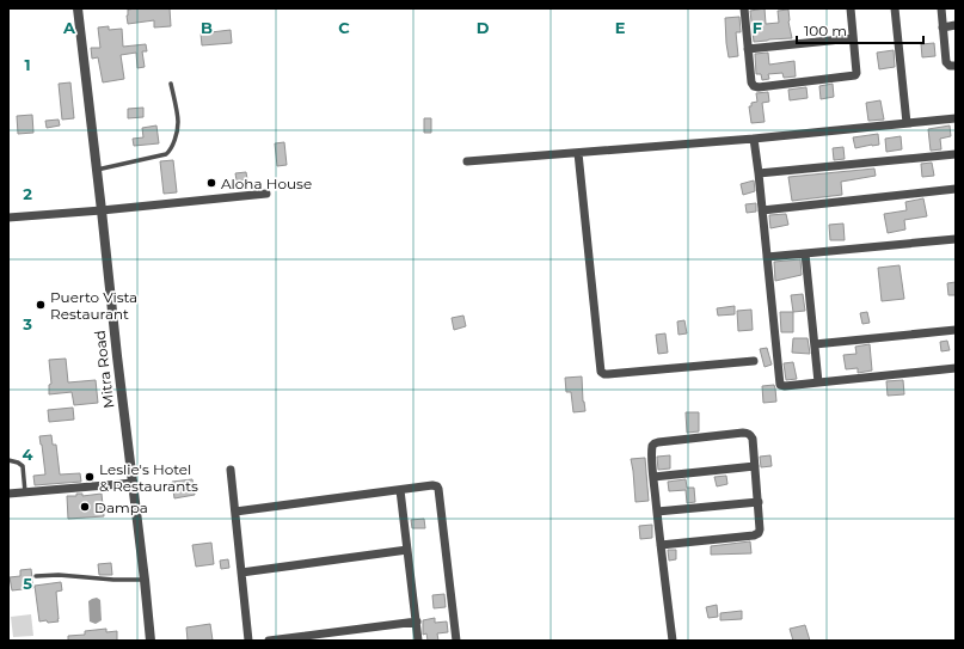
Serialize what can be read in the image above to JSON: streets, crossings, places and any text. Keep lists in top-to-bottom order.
{
  "streets": {
    "street": ["Mitra Road"]
  },
  "places": [
    "Aloha House",
    "Puerto Vista Restaurant",
    "Leslie's Hotel & Restaurants",
    "Dampa"
  ],
  "scale_bar": "100 m",
  "grid": {
    "columns": [
      "A",
      "B",
      "C",
      "D",
      "E",
      "F"
    ],
    "rows": [
      "1",
      "2",
      "3",
      "4",
      "5"
    ]
  }
}
